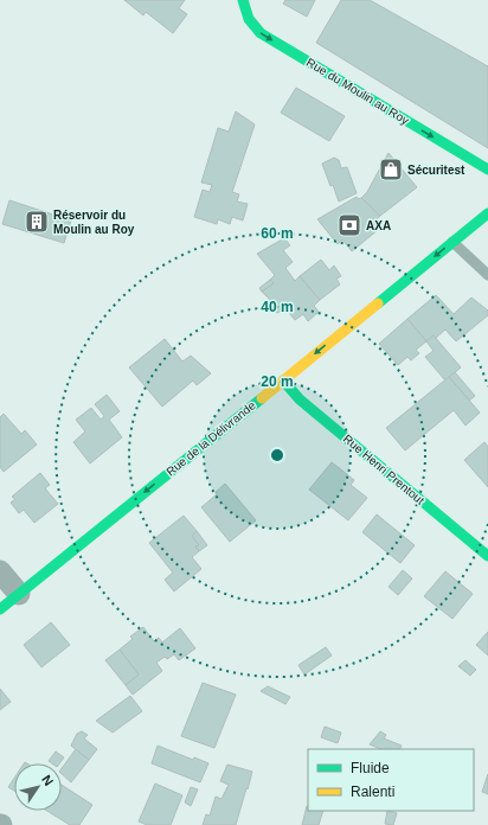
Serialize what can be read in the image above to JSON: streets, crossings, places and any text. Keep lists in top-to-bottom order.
{
  "streets": {
    "main road": ["Rue du Moulin au Roy", "Rue de la Délivrande", "Rue Henri Prentout"]
  },
  "crossings": [
    ["Rue de la Délivrande", "Rue Henri Prentout"]
  ],
  "one_way": ["Rue du Moulin au Roy", "Rue de la Délivrande"],
  "places": {
    "shop": ["Sécuritest"],
    "building": ["Réservoir du Moulin au Roy"],
    "bank": ["AXA"]
  },
  "legend": ["Fluide", "Ralenti"],
  "north": "top right",
  "rings": ["60 m", "40 m", "20 m"]
}
